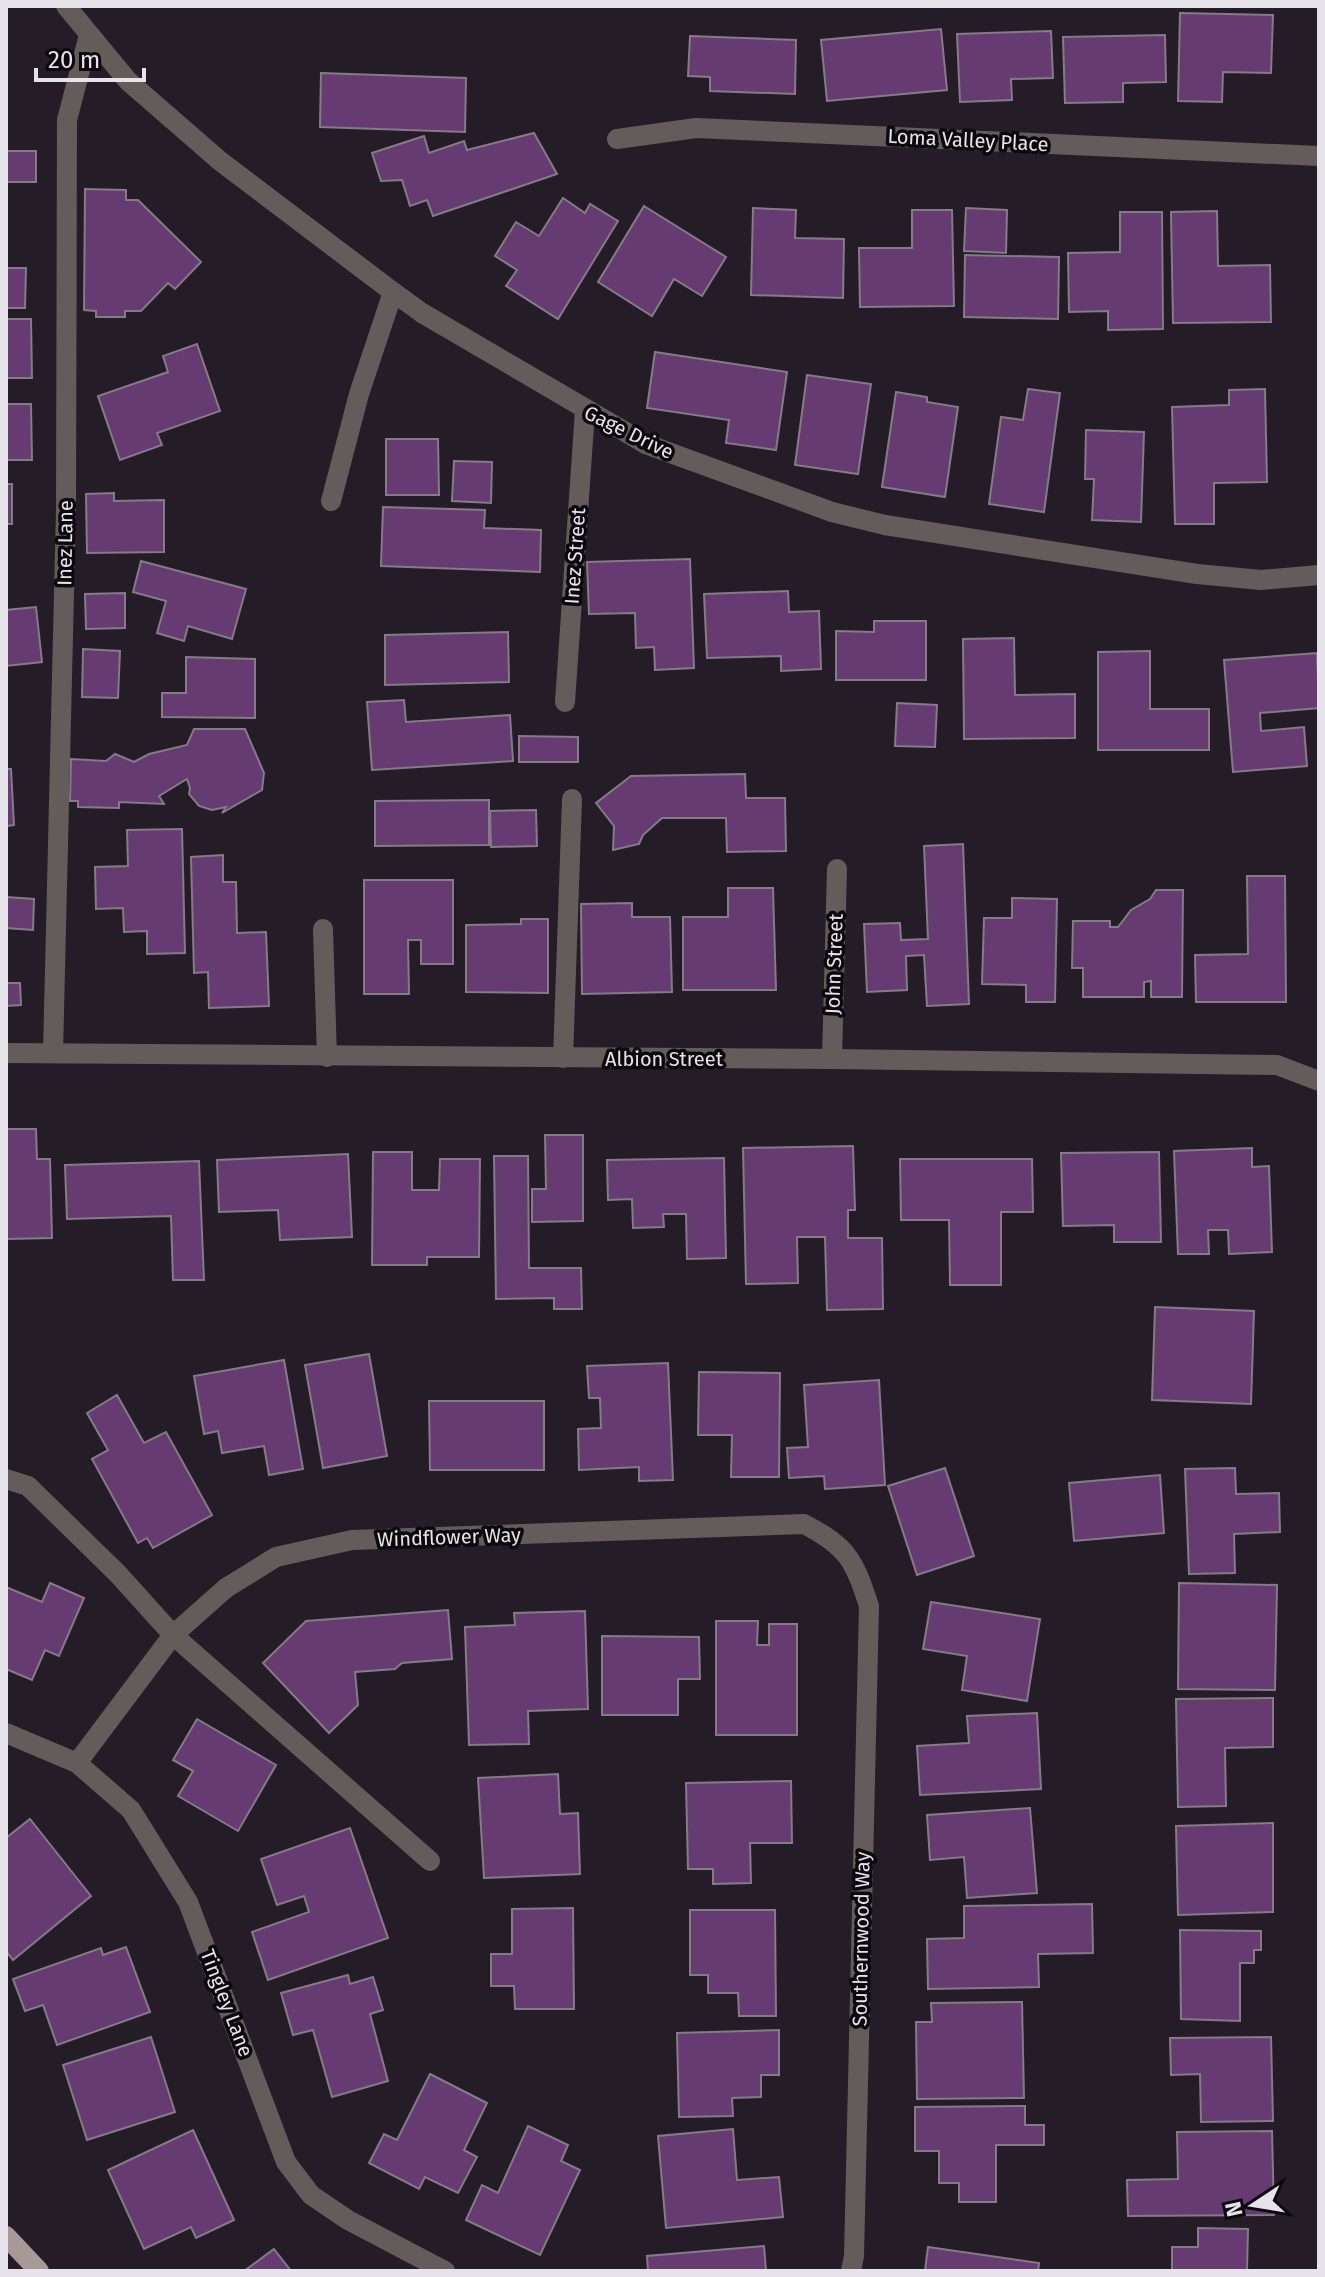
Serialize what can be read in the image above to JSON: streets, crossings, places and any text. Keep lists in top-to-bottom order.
{
  "streets": {
    "street": [
      "Loma Valley Place",
      "Gage Drive",
      "Inez Lane",
      "Inez Street",
      "John Street",
      "Albion Street",
      "Windflower Way",
      "Southernwood Way",
      "Tingley Lane"
    ]
  },
  "crossings": [
    ["Gage Drive", "Inez Lane"],
    ["Gage Drive", "Inez Street"],
    ["Inez Lane", "Albion Street"],
    ["John Street", "Albion Street"],
    ["Windflower Way", "Southernwood Way"],
    ["Windflower Way", "Tingley Lane"]
  ],
  "scale_bar": "20 m",
  "north": "left"
}
